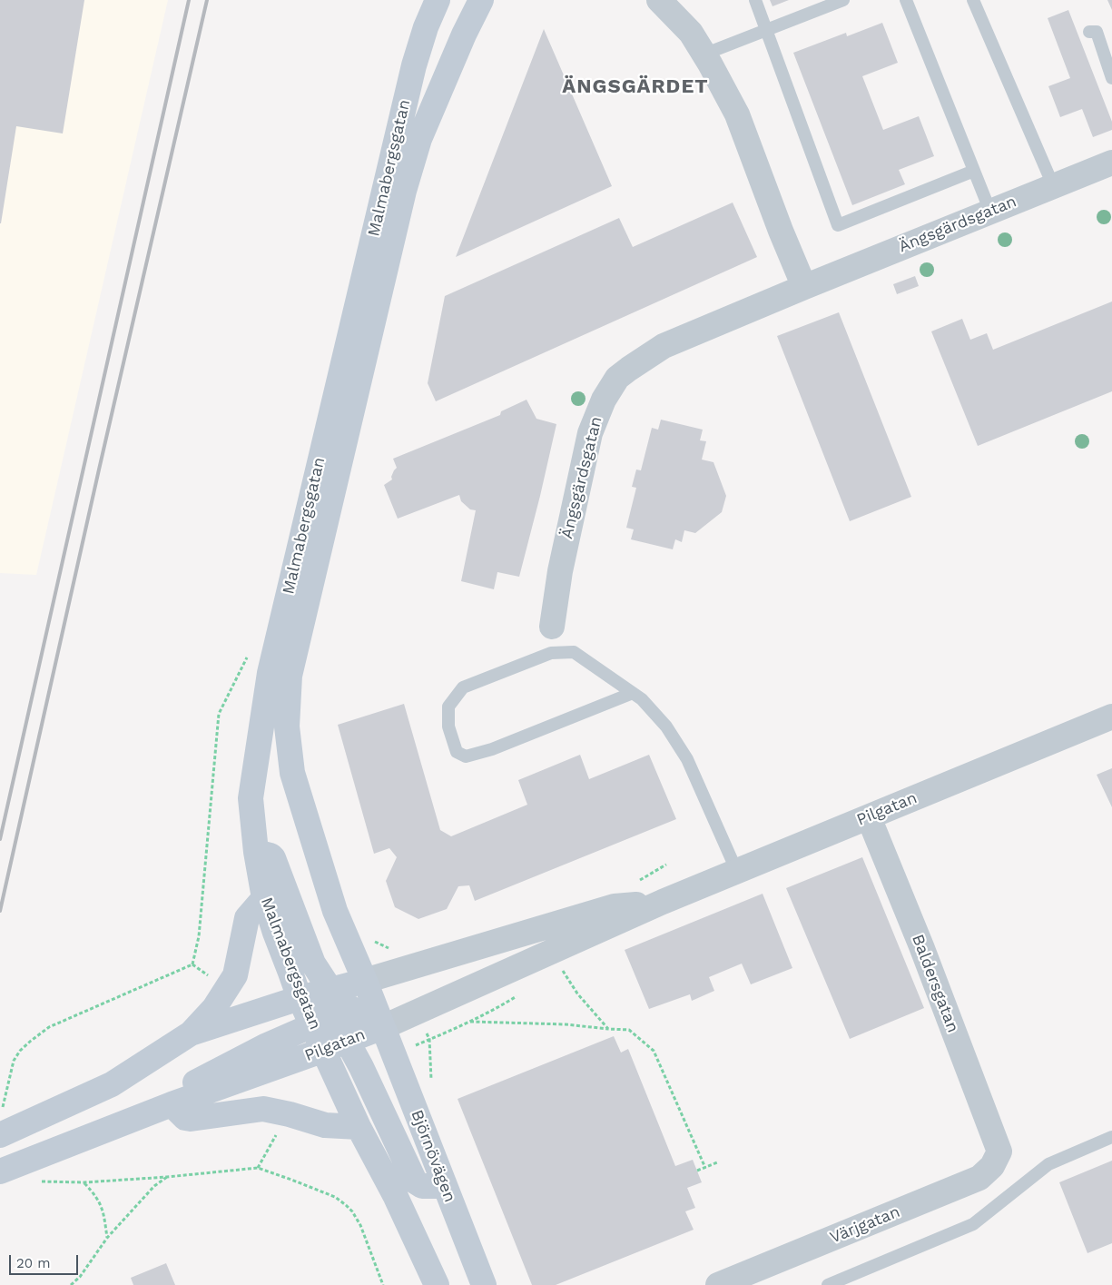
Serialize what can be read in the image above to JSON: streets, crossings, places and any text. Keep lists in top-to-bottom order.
{
  "streets": {
    "main road": ["Malmabergsgatan", "Pilgatan", "Björnövägen"],
    "street": ["Ängsgärdsgatan", "Baldersgatan", "Värjgatan"]
  },
  "crossings": [
    ["Malmabergsgatan", "Pilgatan"],
    ["Malmabergsgatan", "Björnövägen"],
    ["Pilgatan", "Baldersgatan"],
    ["Pilgatan", "Björnövägen"],
    ["Baldersgatan", "Värjgatan"]
  ],
  "districts": ["ÄNGSGÄRDET"],
  "scale_bar": "20 m"
}
